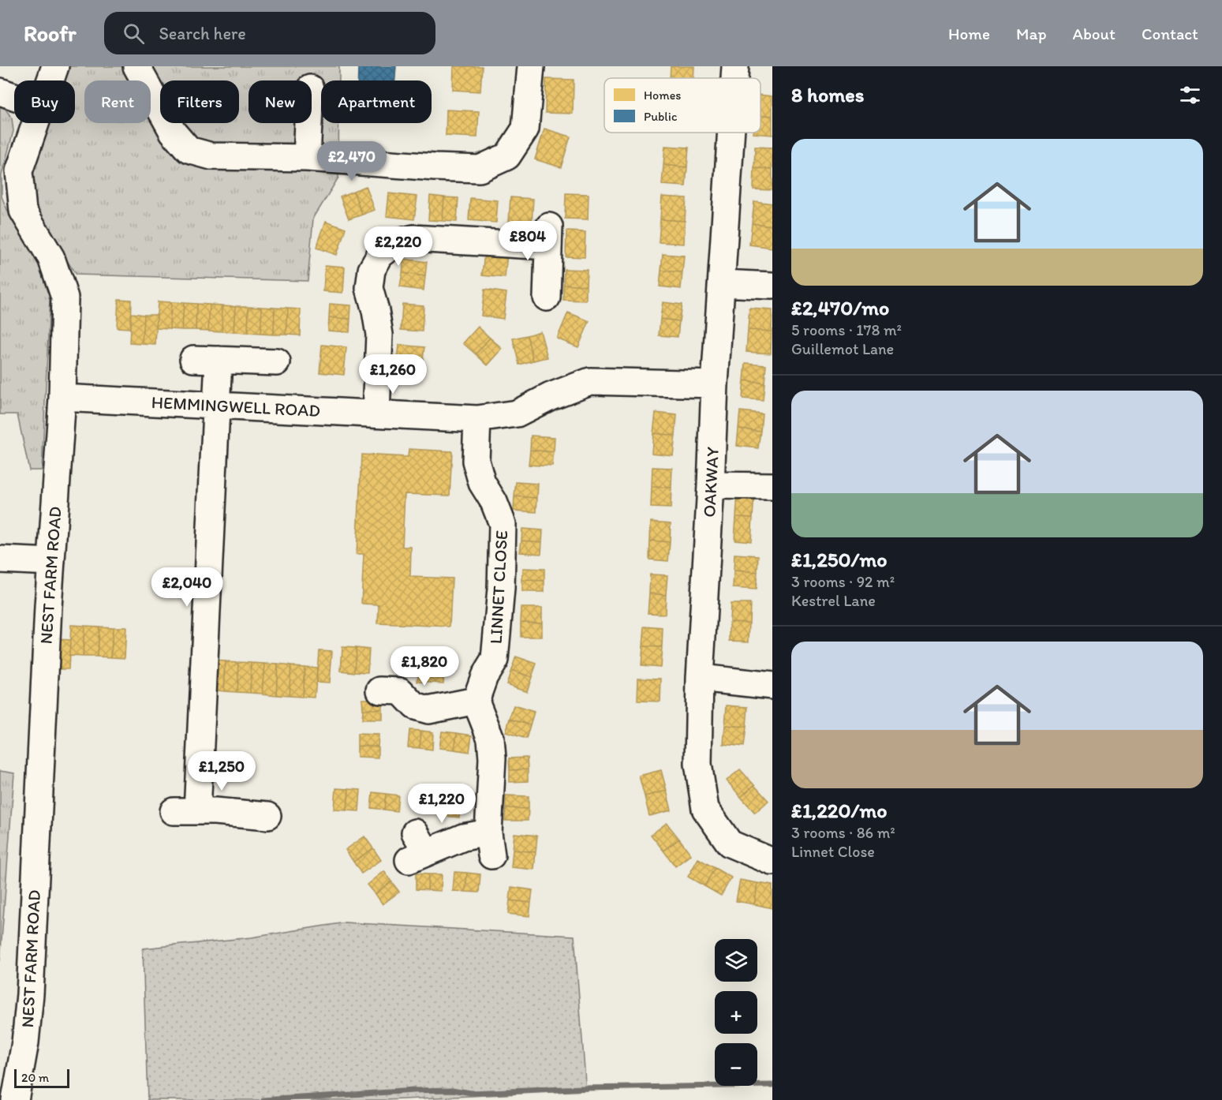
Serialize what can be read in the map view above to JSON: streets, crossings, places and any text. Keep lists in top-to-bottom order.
{
  "streets": {
    "street": [
      "HEMMINGWELL ROAD",
      "OAKWAY",
      "NEST FARM ROAD",
      "LINNET CLOSE"
    ]
  },
  "crossings": [
    ["HEMMINGWELL ROAD", "OAKWAY"],
    ["HEMMINGWELL ROAD", "NEST FARM ROAD"],
    ["HEMMINGWELL ROAD", "LINNET CLOSE"]
  ],
  "legend": ["Homes", "Public"],
  "scale_bar": "20 m",
  "page": {
    "header": "Roofr",
    "search": "Search here",
    "nav": [
      "Home",
      "Map",
      "About",
      "Contact"
    ],
    "heading": "8 homes",
    "chip": [
      "Buy",
      "Rent",
      "Filters",
      "New",
      "Apartment"
    ],
    "list": [
      {
        "name": "£2,470/mo",
        "note": "5 rooms · 178 m² · Guillemot Lane"
      },
      {
        "name": "£1,250/mo",
        "note": "3 rooms · 92 m² · Kestrel Lane"
      },
      {
        "name": "£1,220/mo",
        "note": "3 rooms · 86 m² · Linnet Close"
      }
    ],
    "price": [
      "£2,470",
      "£804",
      "£2,220",
      "£1,260",
      "£2,040",
      "£1,820",
      "£1,250",
      "£1,220"
    ],
    "map_buttons": ["+", "−"],
    "scale": "20 m"
  }
}
